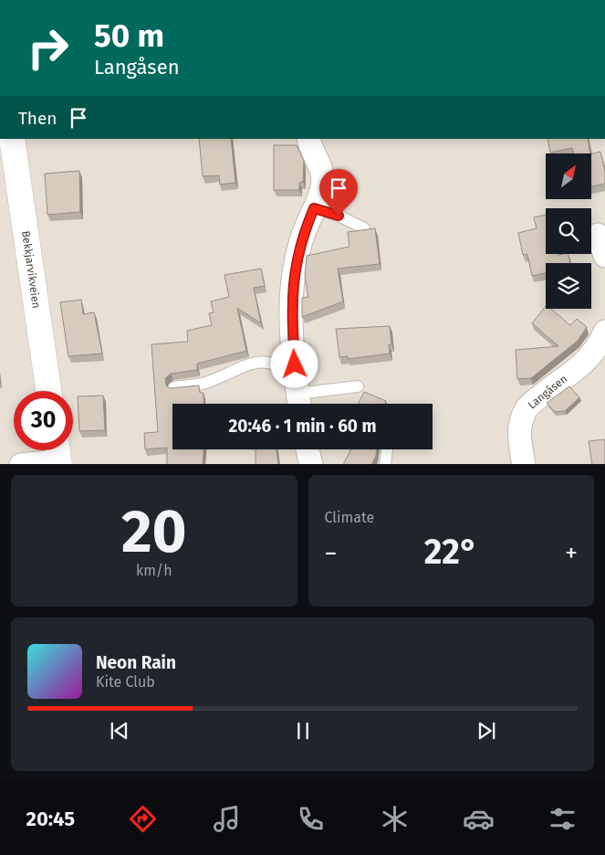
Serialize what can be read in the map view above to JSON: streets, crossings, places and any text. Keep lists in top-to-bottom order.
{
  "streets": {
    "street": ["Bekkjarvikveien", "Langåsen"]
  },
  "north": "top right",
  "page": {
    "turn": ["50 m", "Langåsen"],
    "then": "Then",
    "limit": "30",
    "trip": "20:46 · 1 min · 60 m",
    "tile": [
      ["20", "km/h"],
      "Climate"
    ],
    "heat": ["−", "22°", "+"],
    "song": ["Neon Rain", "Kite Club"],
    "tabs": "20:45"
  }
}
